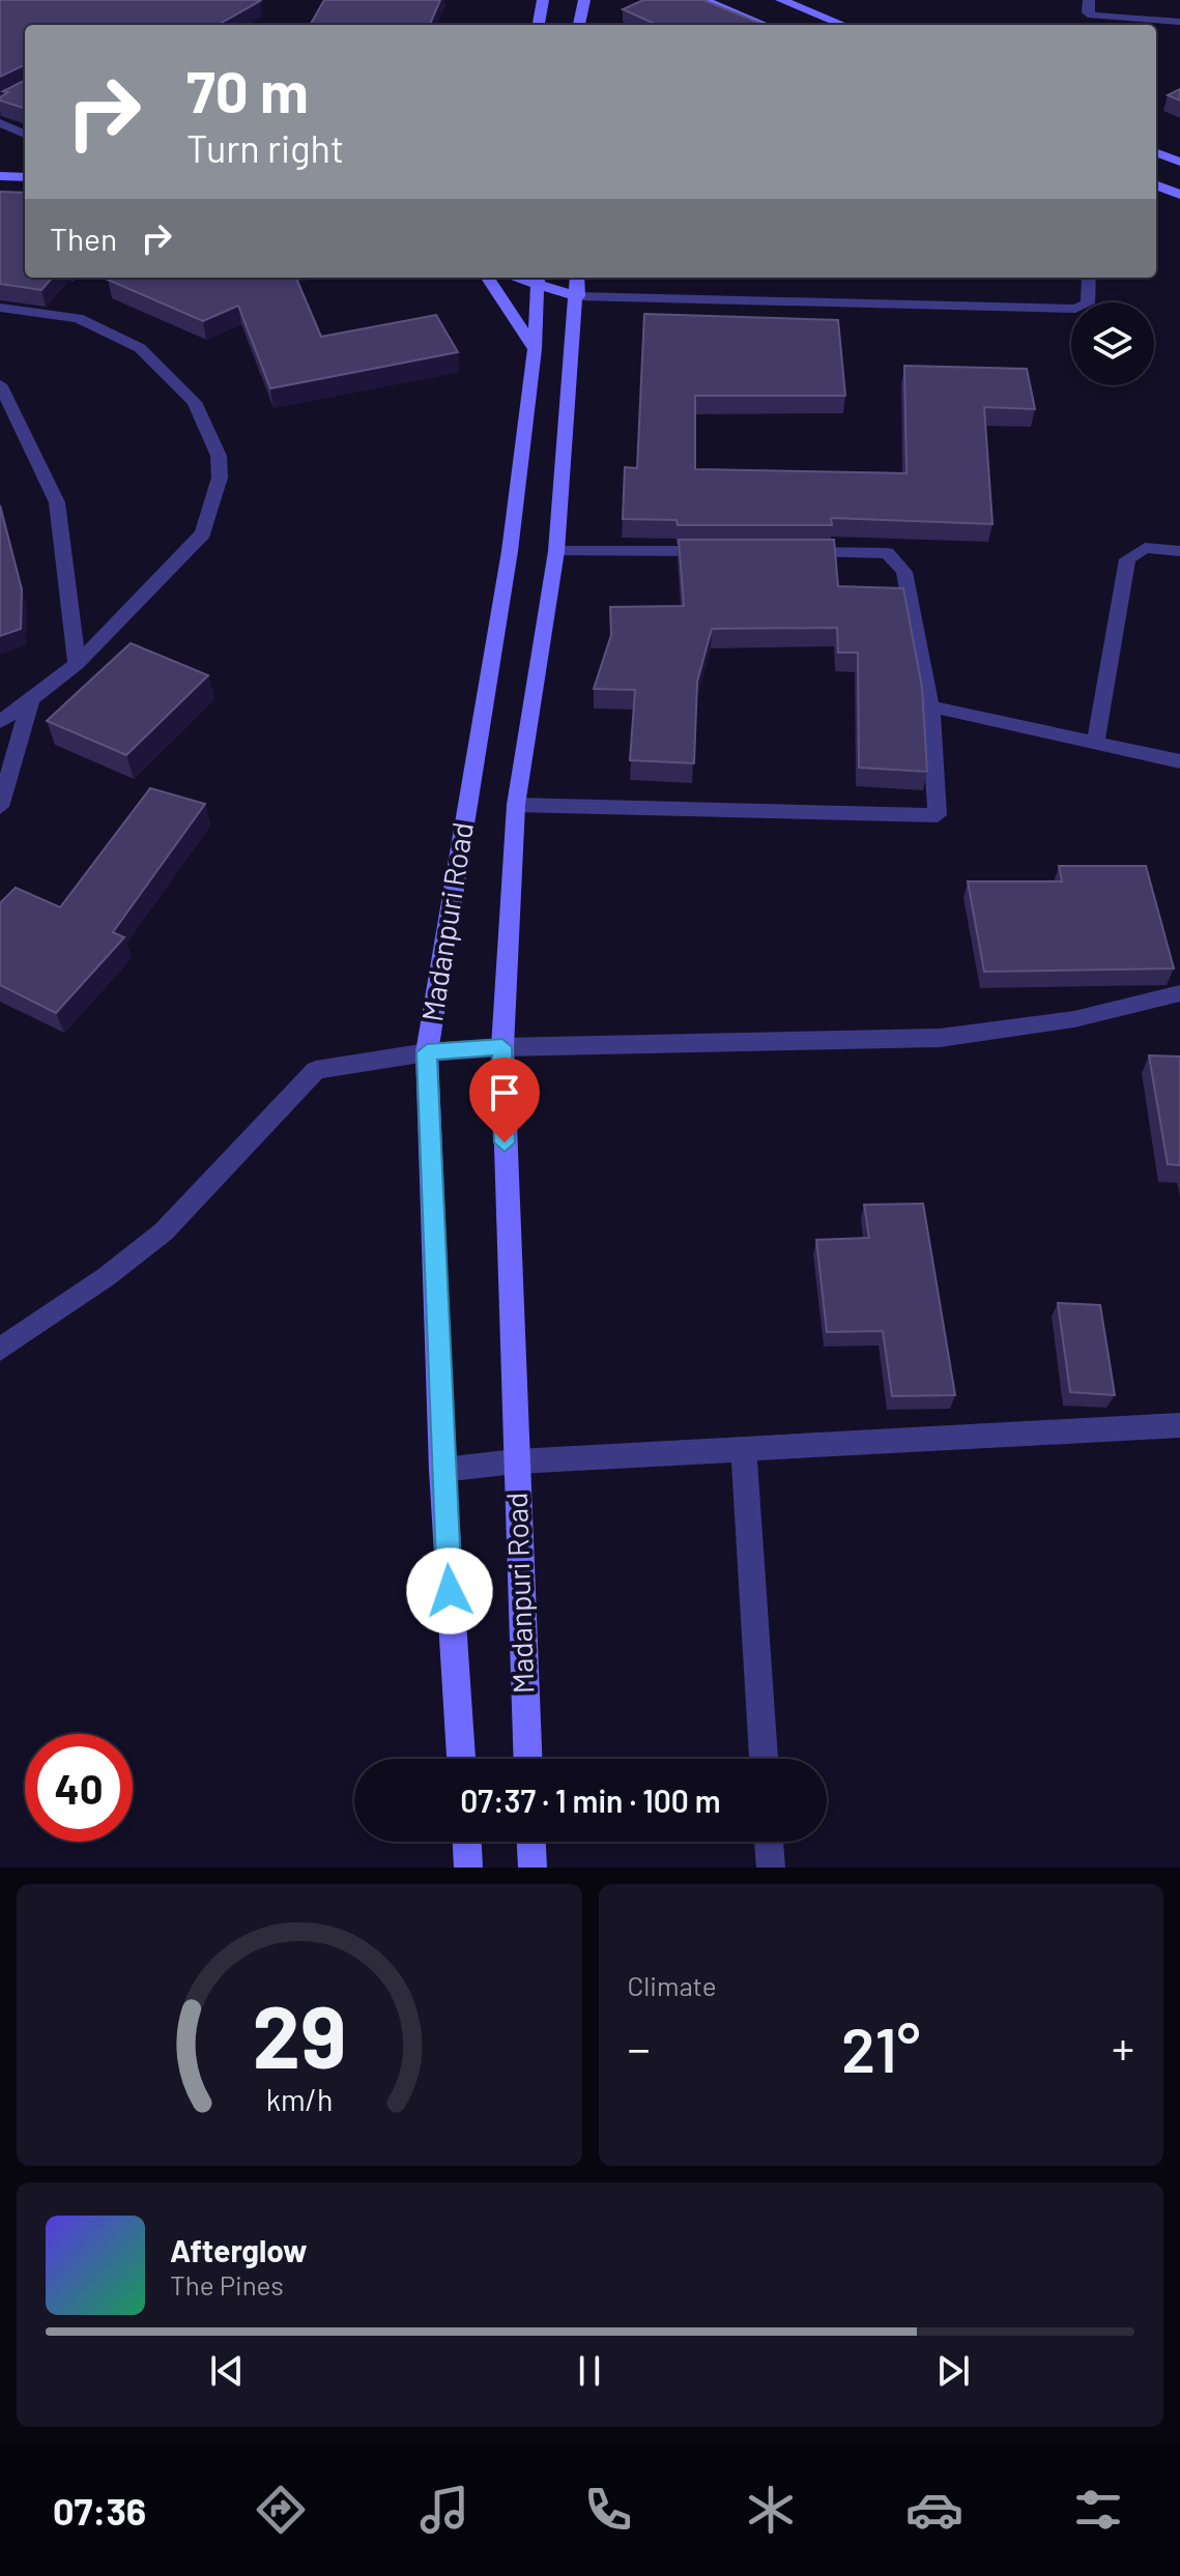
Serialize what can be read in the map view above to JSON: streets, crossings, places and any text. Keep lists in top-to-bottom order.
{
  "streets": {
    "street": ["Madanpuri Road"]
  },
  "page": {
    "turn": ["70 m", "Turn right"],
    "then": "Then",
    "limit": "40",
    "trip": "07:37 · 1 min · 100 m",
    "tile": "Climate",
    "heat": ["−", "21°", "+"],
    "song": ["Afterglow", "The Pines"],
    "tabs": "07:36",
    "gauge": ["29", "km/h"]
  }
}
